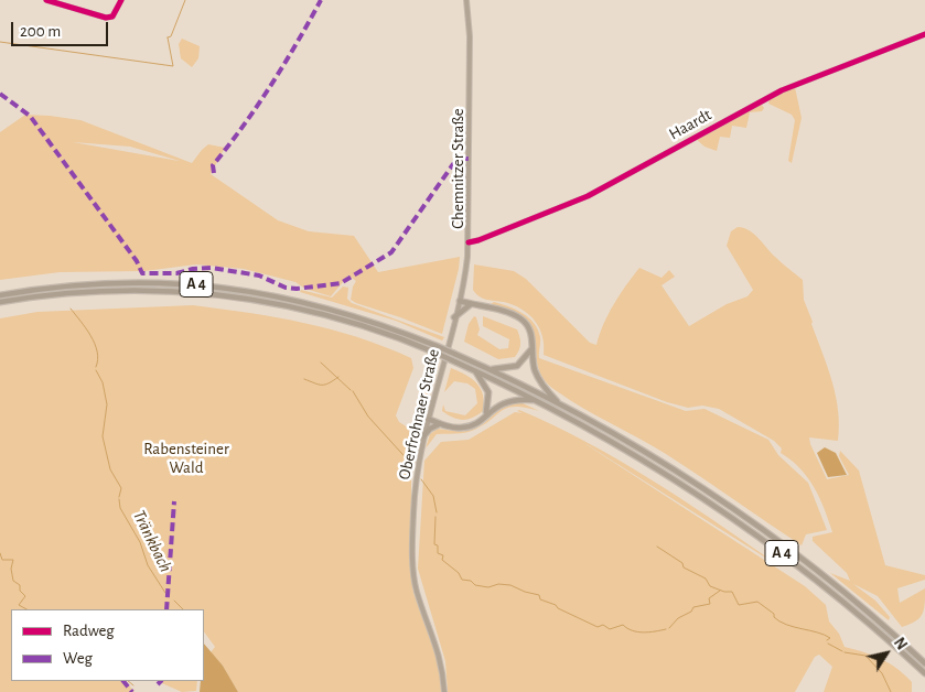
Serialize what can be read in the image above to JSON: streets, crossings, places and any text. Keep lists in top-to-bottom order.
{
  "streets": {
    "highway": ["A 4"],
    "main road": ["Chemnitzer Straße", "Oberfrohnaer Straße"],
    "street": ["Haardt"]
  },
  "crossings": [
    ["Haardt", "Chemnitzer Straße"],
    ["Chemnitzer Straße", "Oberfrohnaer Straße"]
  ],
  "water": ["Tränkbach"],
  "parks": ["Rabensteiner Wald"],
  "legend": ["Radweg", "Weg"],
  "scale_bar": "200 m",
  "north": "top right"
}
